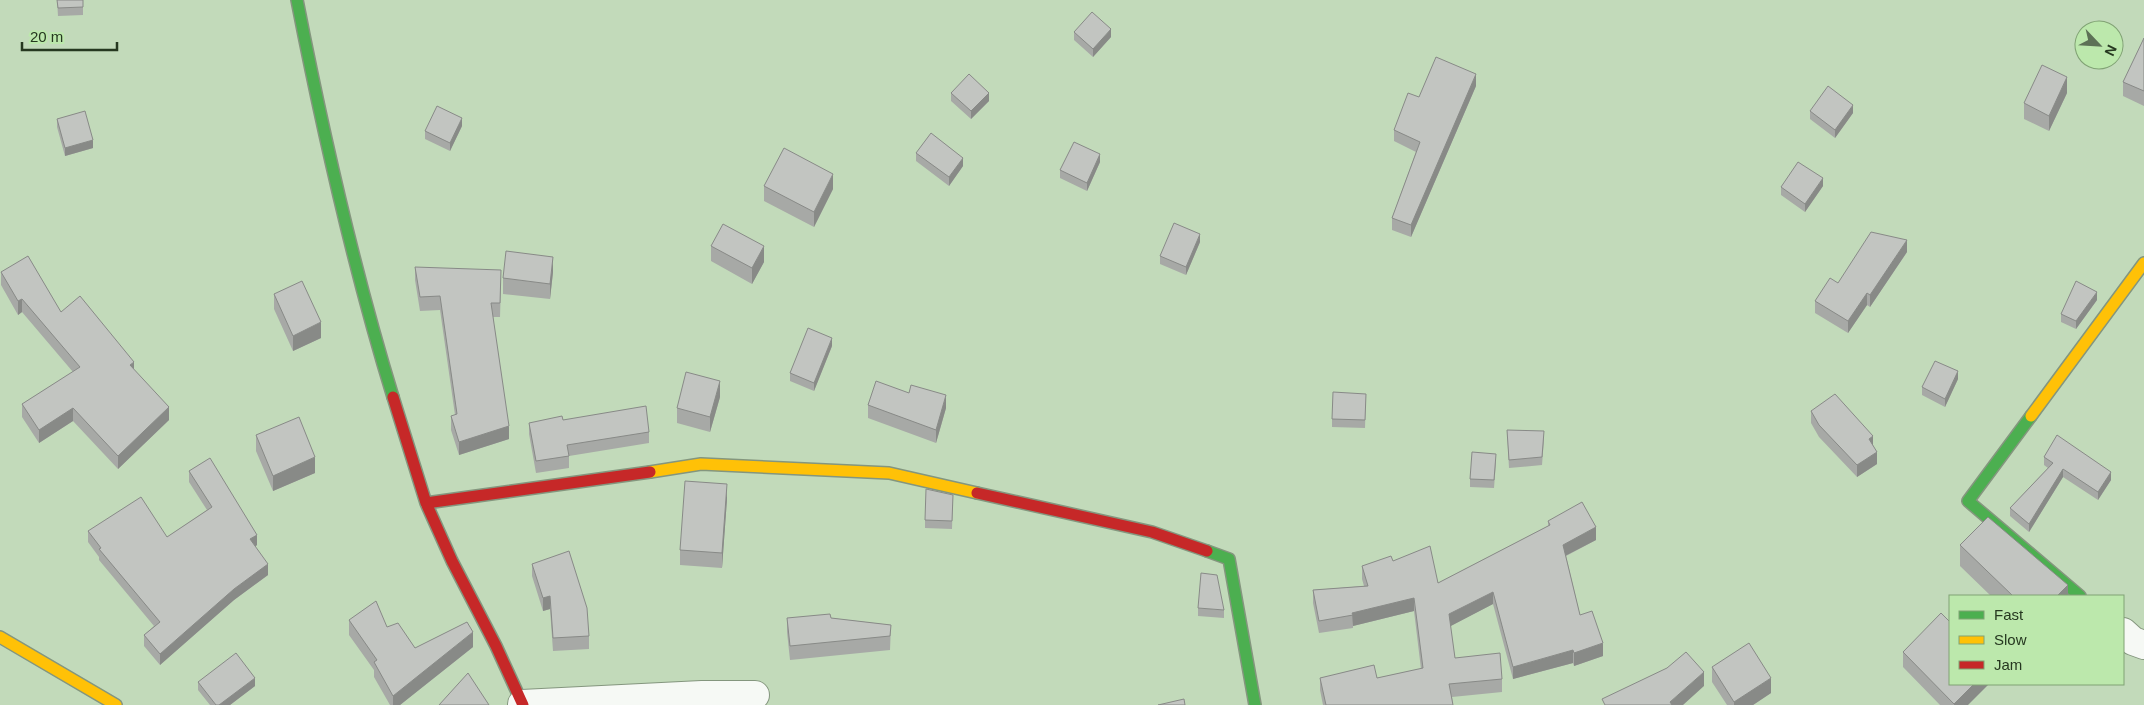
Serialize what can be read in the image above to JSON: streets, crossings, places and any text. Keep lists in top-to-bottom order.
{
  "legend": ["Fast", "Slow", "Jam"],
  "scale_bar": "20 m",
  "north": "bottom right"
}
